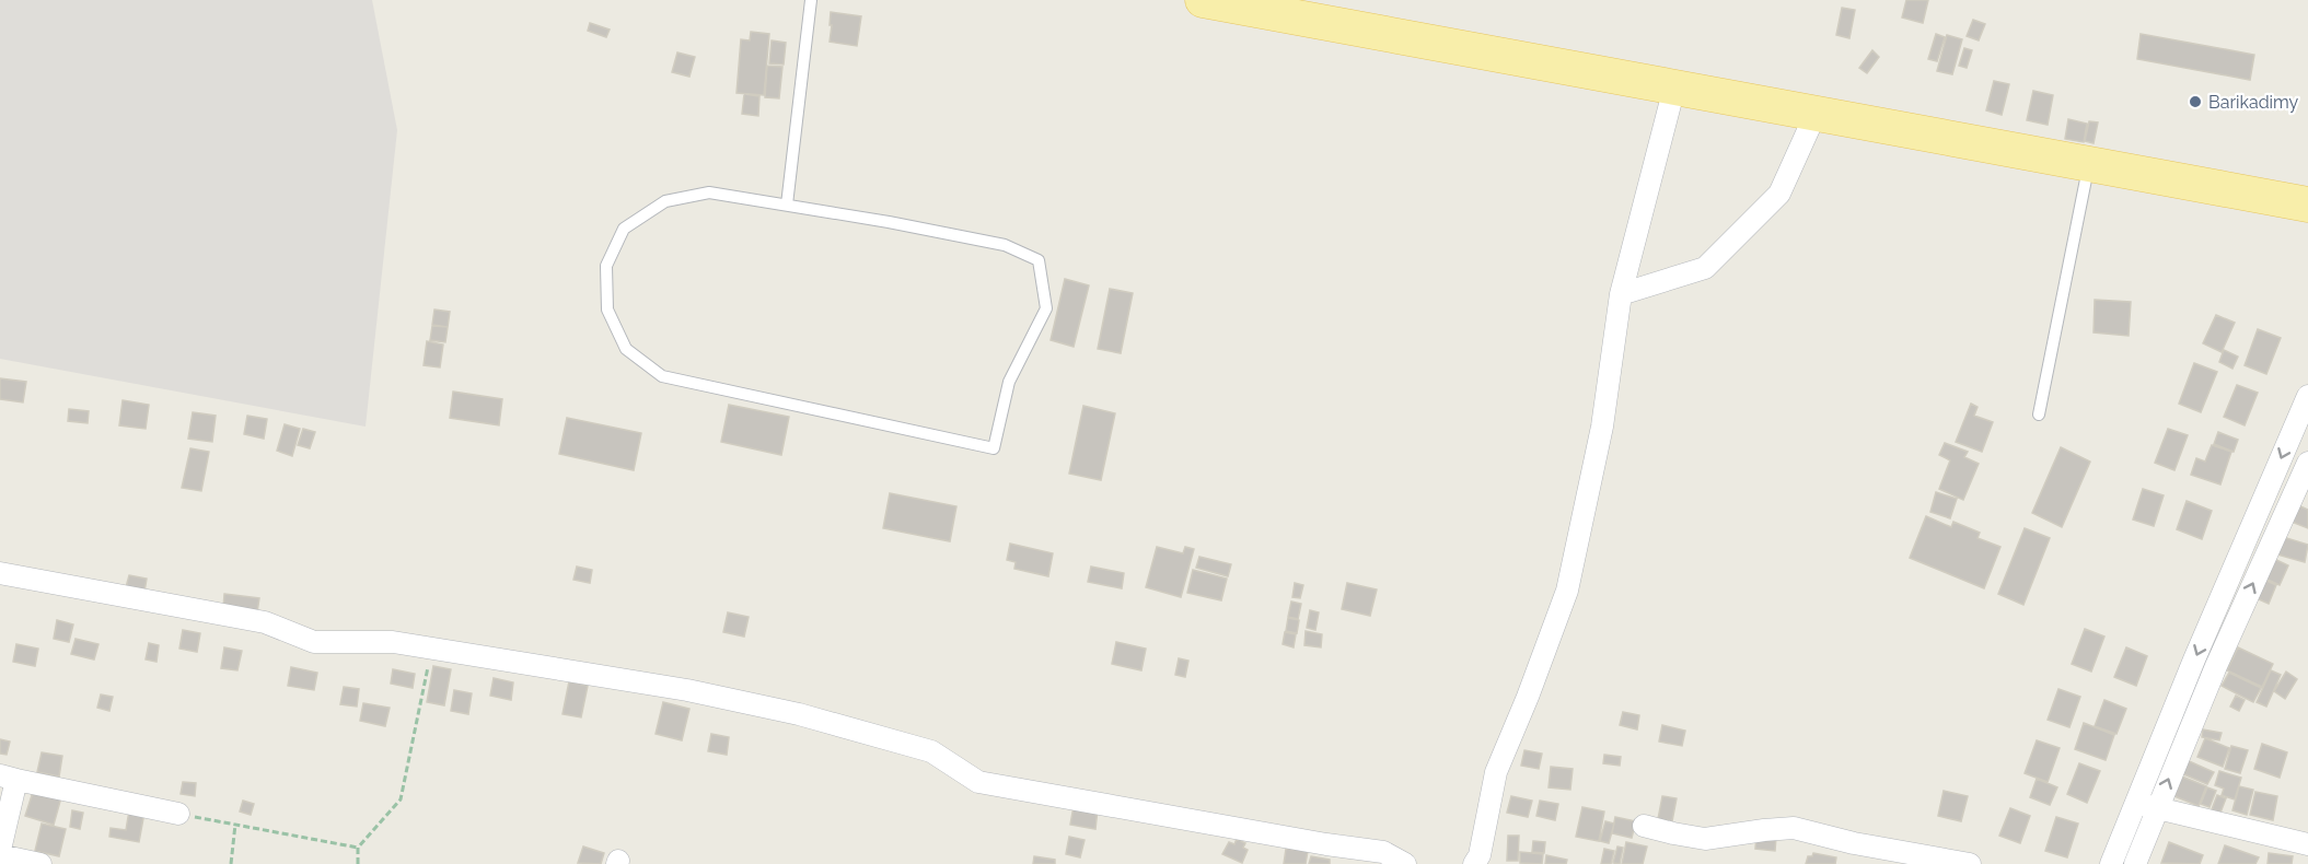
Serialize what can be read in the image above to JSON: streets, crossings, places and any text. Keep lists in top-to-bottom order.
{
  "places": ["Barikadimy"]
}
